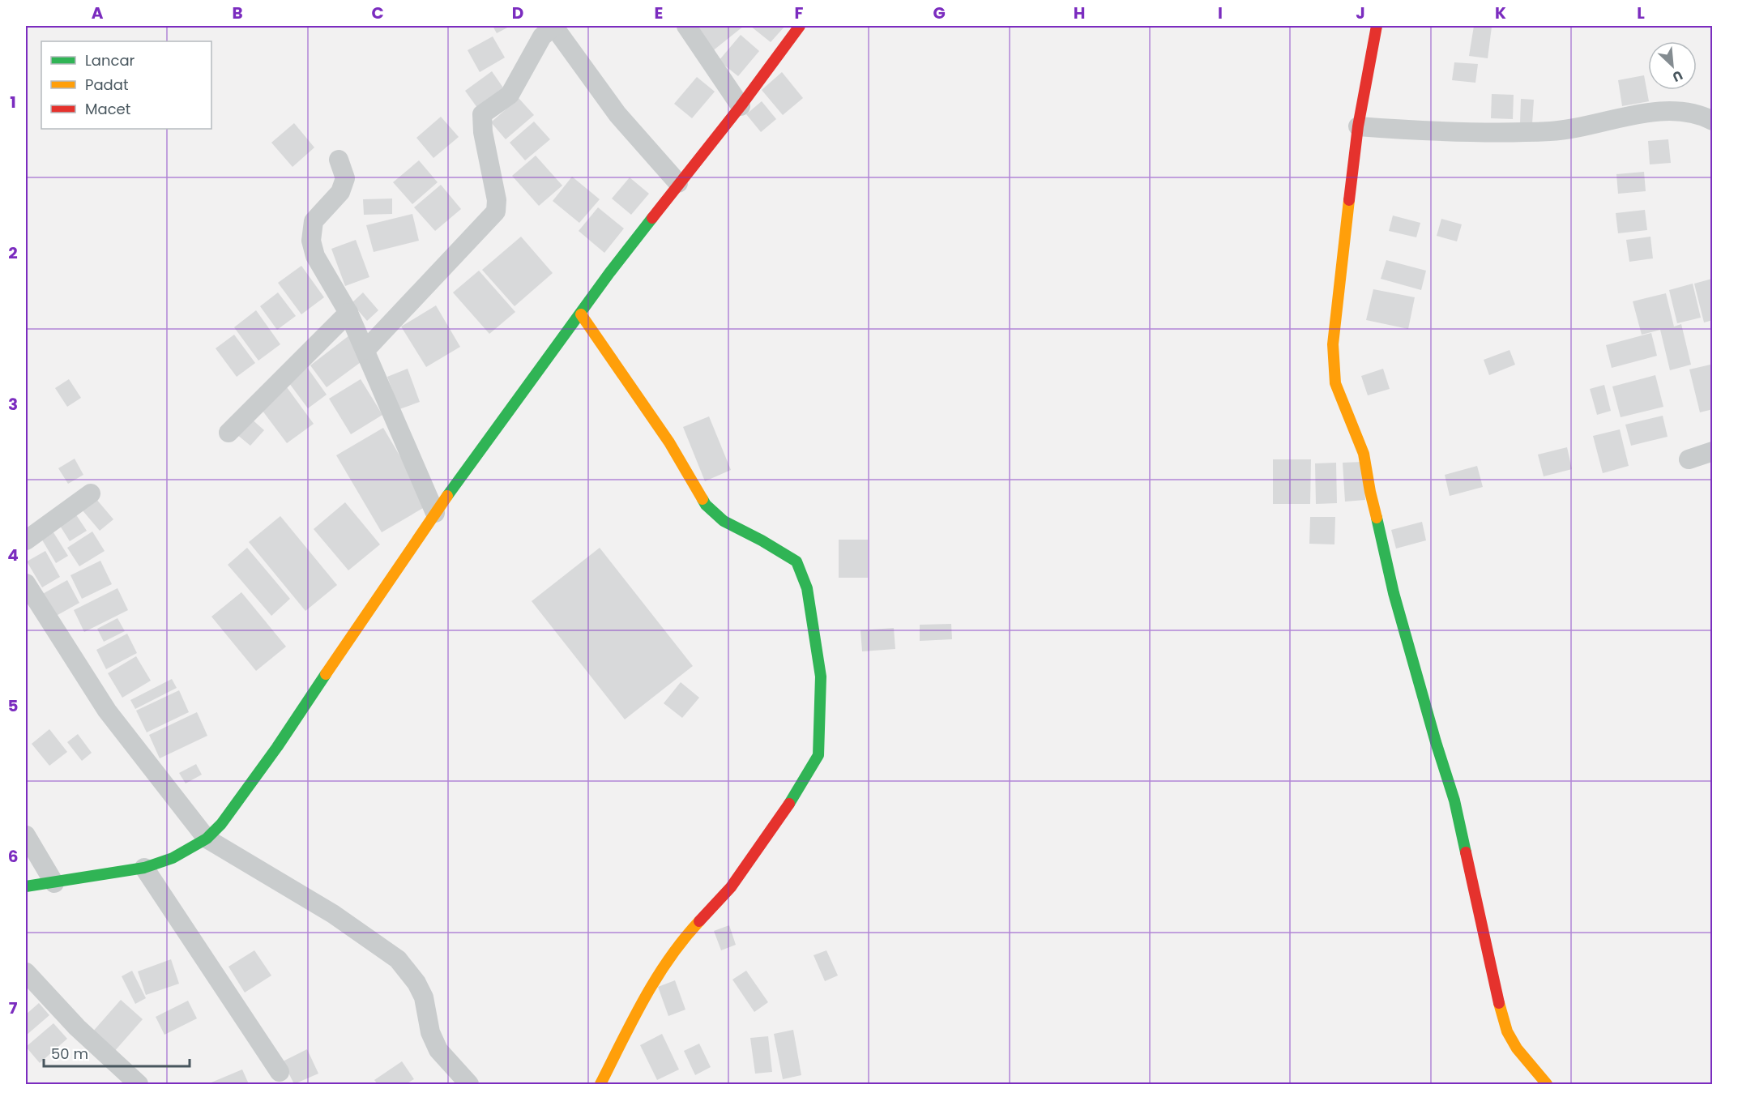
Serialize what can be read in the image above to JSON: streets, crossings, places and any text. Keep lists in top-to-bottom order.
{
  "legend": ["Lancar", "Padat", "Macet"],
  "scale_bar": "50 m",
  "north": "bottom right",
  "grid": {
    "columns": [
      "A",
      "B",
      "C",
      "D",
      "E",
      "F",
      "G",
      "H",
      "I",
      "J",
      "K",
      "L"
    ],
    "rows": [
      "1",
      "2",
      "3",
      "4",
      "5",
      "6",
      "7"
    ]
  }
}
